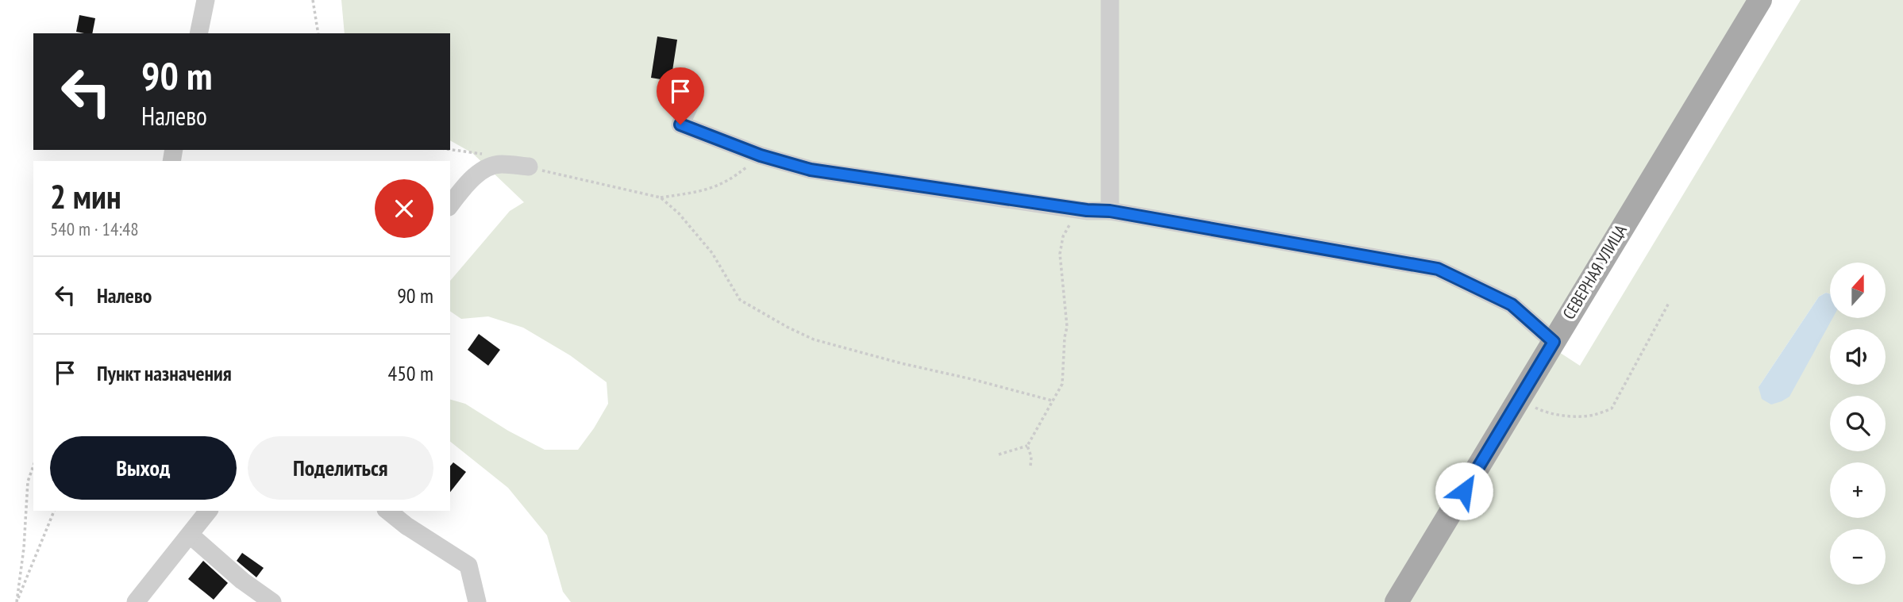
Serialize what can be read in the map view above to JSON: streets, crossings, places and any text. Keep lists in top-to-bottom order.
{
  "streets": {
    "main road": ["СЕВЕРНАЯ УЛИЦА"]
  },
  "north": "top",
  "page": {
    "turn": ["90 m", "Налево"],
    "heading": ["2 мин", "540 m · 14:48"],
    "list": [
      {
        "name": "Налево",
        "value": "90 m"
      },
      {
        "name": "Пункт назначения",
        "value": "450 m"
      }
    ],
    "map_buttons": ["+", "−"],
    "buttons": ["Выход", "Поделиться"]
  }
}
